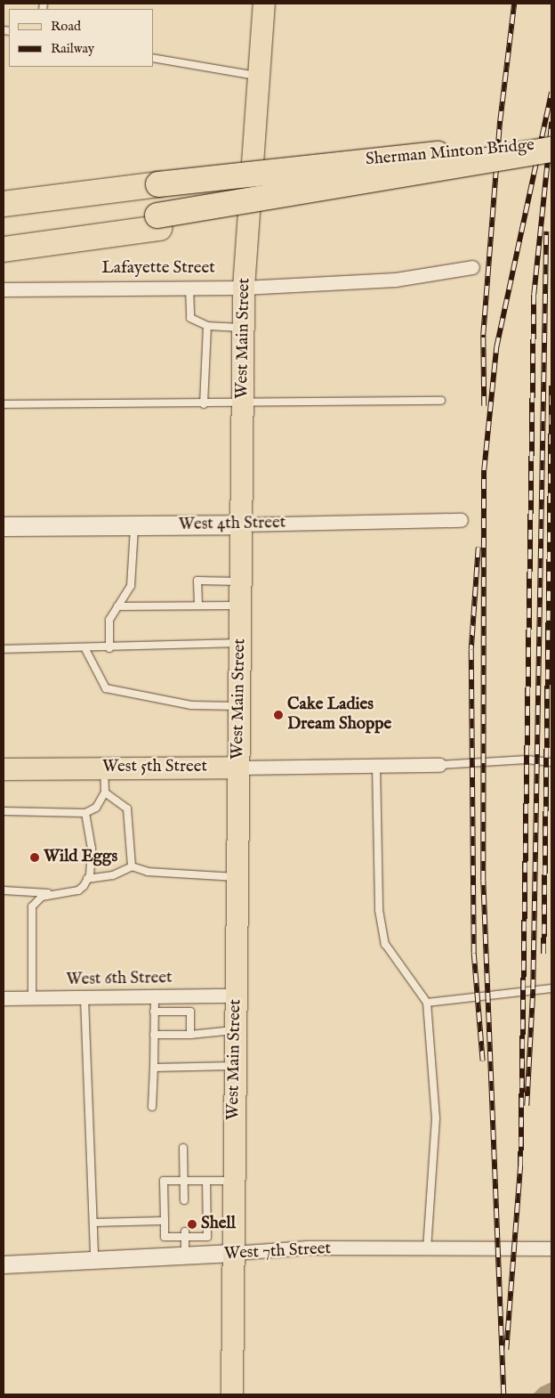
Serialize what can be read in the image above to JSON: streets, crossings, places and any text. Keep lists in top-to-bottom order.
{
  "streets": {
    "highway": ["Sherman Minton Bridge"],
    "main road": ["West Main Street", "West 4th Street", "West 5th Street"],
    "street": ["Lafayette Street", "West 6th Street", "West 7th Street"]
  },
  "crossings": [
    ["Lafayette Street", "West Main Street"],
    ["West Main Street", "West 4th Street"],
    ["West Main Street", "West 5th Street"],
    ["West Main Street", "West 6th Street"],
    ["West Main Street", "West 7th Street"]
  ],
  "places": ["Cake Ladies Dream Shoppe", "Wild Eggs", "Shell"],
  "legend": ["Road", "Railway"]
}
